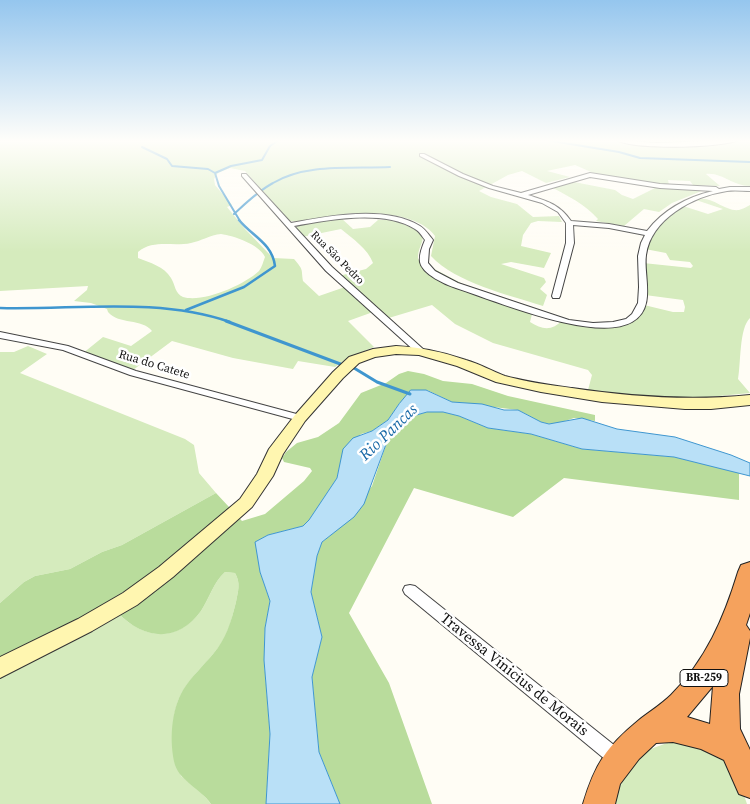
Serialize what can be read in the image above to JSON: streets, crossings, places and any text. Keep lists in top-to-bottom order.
{
  "streets": {
    "highway": ["BR-259"],
    "street": ["Rua São Pedro", "Rua do Catete", "Travessa Vinicius de Morais"]
  },
  "crossings": [
    ["Travessa Vinicius de Morais", "BR-259"]
  ],
  "water": ["Rio Pancas"]
}
